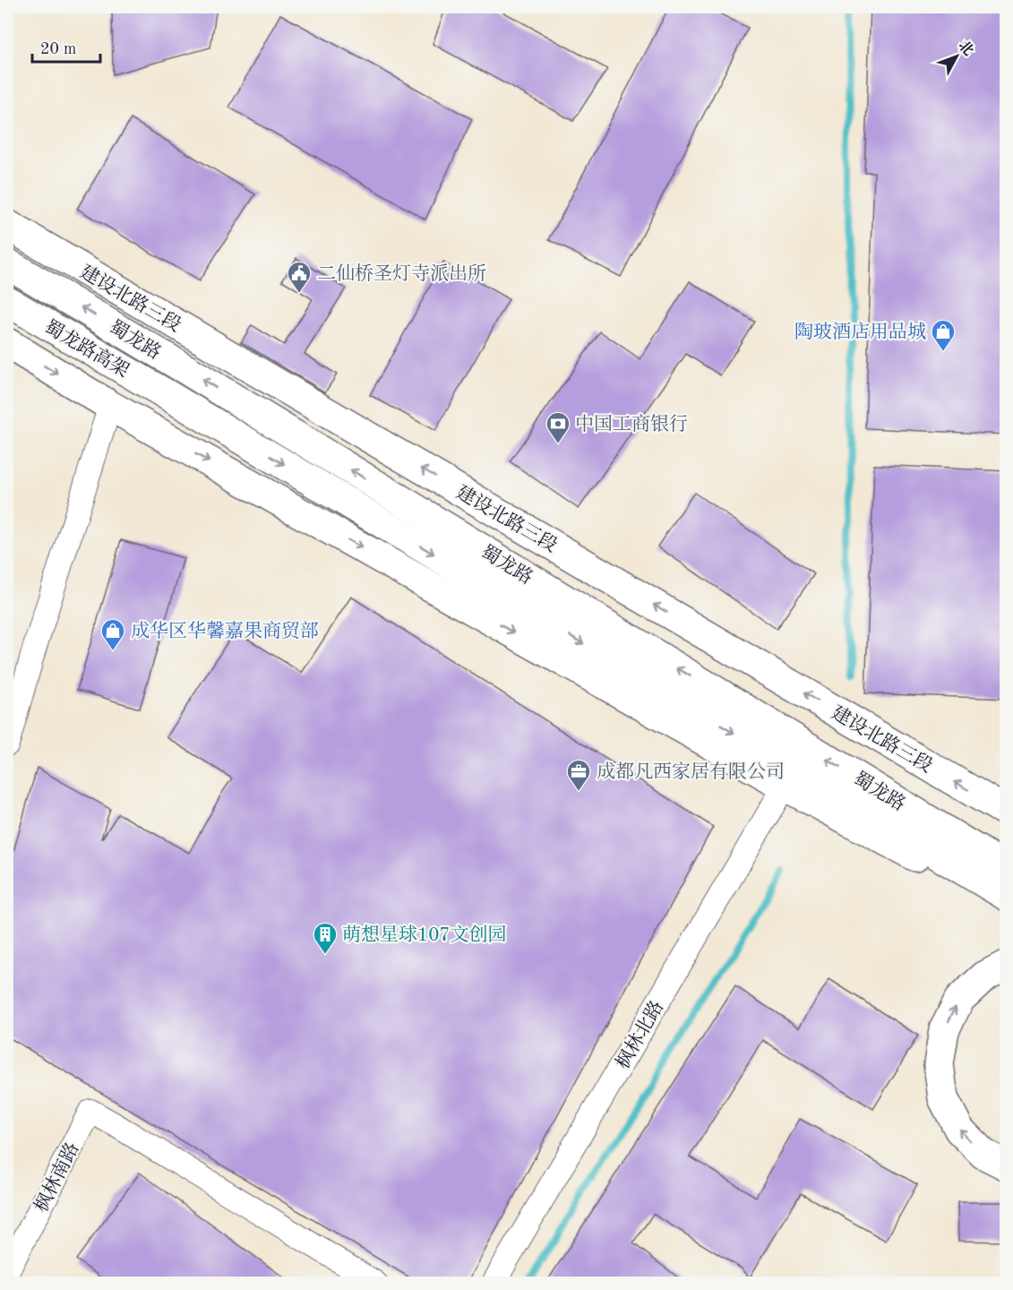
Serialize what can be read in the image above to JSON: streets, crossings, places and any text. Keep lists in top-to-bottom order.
{
  "streets": {
    "main road": ["建设北路三段", "蜀龙路", "蜀龙路高架"],
    "street": ["枫林北路", "枫林南路"]
  },
  "crossings": [
    ["蜀龙路", "蜀龙路高架"]
  ],
  "places": {
    "public building": ["二仙桥圣灯寺派出所"],
    "shop": ["陶玻酒店用品城", "成华区华馨嘉果商贸部"],
    "bank": ["中国工商银行"],
    "office": ["成都凡西家居有限公司"],
    "building": ["萌想星球107文创园"]
  },
  "scale_bar": "20 m",
  "north": "top right"
}
